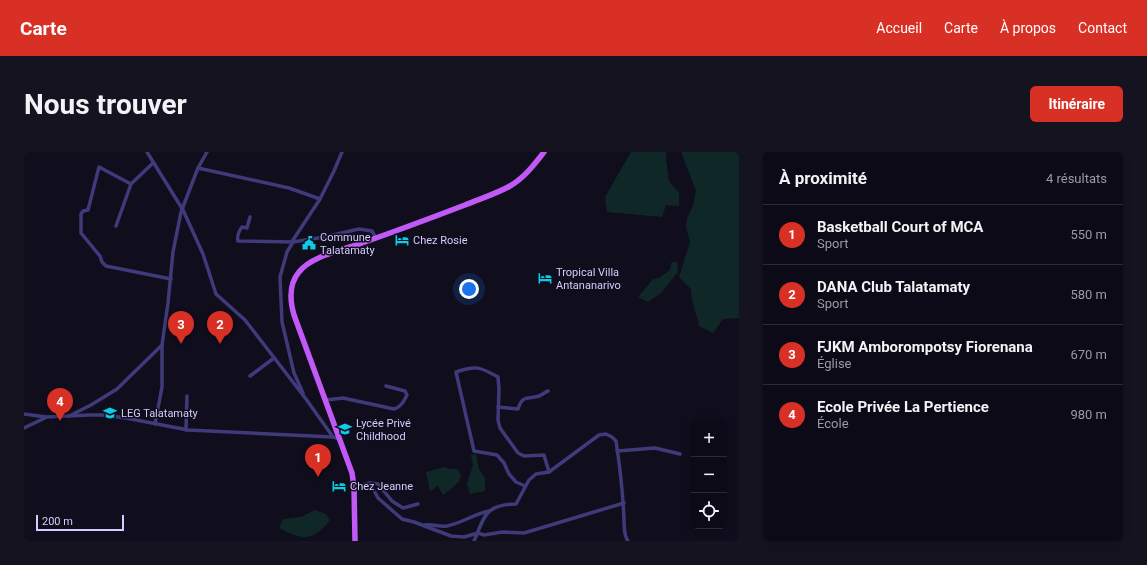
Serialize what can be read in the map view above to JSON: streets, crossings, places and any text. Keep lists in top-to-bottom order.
{
  "places": {
    "hotel": ["Chez Rosie", "Tropical Villa Antananarivo", "Chez Jeanne"],
    "public building": ["Commune Talatamaty"],
    "school or university": ["LEG Talatamaty", "Lycée Privé Childhood"]
  },
  "scale_bar": "200 m",
  "page": {
    "header": "Carte",
    "nav": [
      "Accueil",
      "Carte",
      "À propos",
      "Contact"
    ],
    "buttons": "Itinéraire",
    "title": "Nous trouver",
    "heading": ["À proximité", "4 résultats"],
    "list": [
      {
        "mark": "1",
        "name": "Basketball Court of MCA",
        "note": "Sport",
        "value": "550 m"
      },
      {
        "mark": "2",
        "name": "DANA Club Talatamaty",
        "note": "Sport",
        "value": "580 m"
      },
      {
        "mark": "3",
        "name": "FJKM Amborompotsy Fiorenana",
        "note": "Église",
        "value": "670 m"
      },
      {
        "mark": "4",
        "name": "Ecole Privée La Pertience",
        "note": "École",
        "value": "980 m"
      }
    ],
    "pins": [
      "2",
      "3",
      "4",
      "1"
    ],
    "map_buttons": ["+", "−"],
    "scale": "200 m"
  }
}
